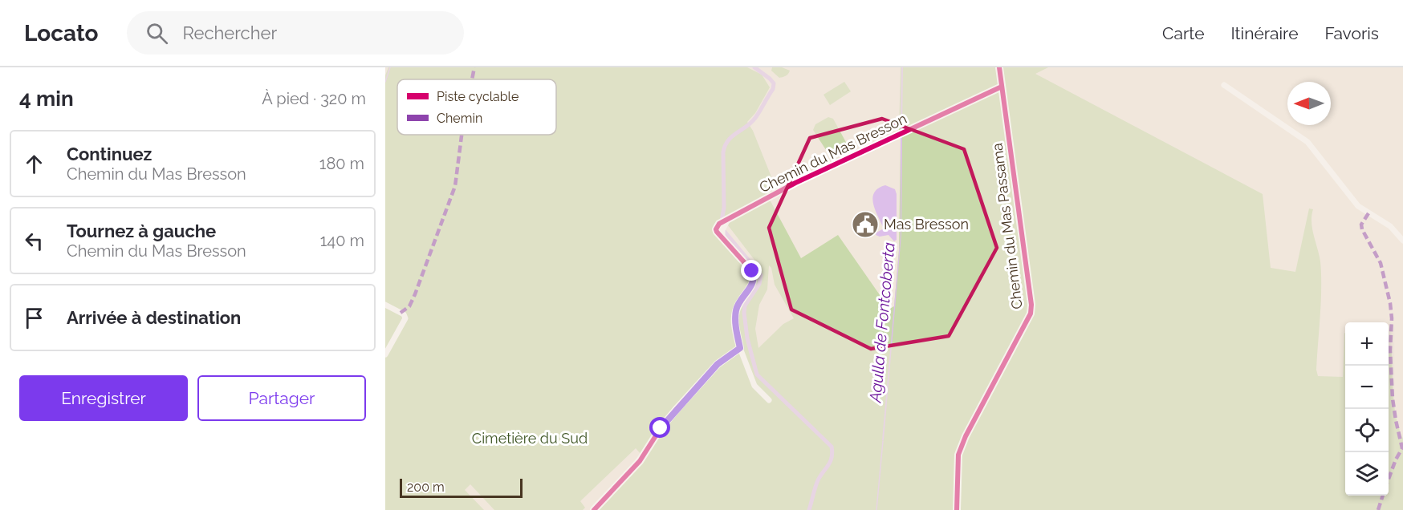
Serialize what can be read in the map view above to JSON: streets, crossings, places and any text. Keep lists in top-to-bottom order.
{
  "streets": {
    "street": ["Chemin du Mas Bresson", "Chemin du Mas Passama"]
  },
  "crossings": [
    ["Chemin du Mas Bresson", "Chemin du Mas Passama"]
  ],
  "water": ["Agulla de Fontcoberta"],
  "parks": ["Cimetière du Sud"],
  "places": {
    "public building": ["Mas Bresson"]
  },
  "legend": ["Piste cyclable", "Chemin"],
  "scale_bar": "200 m",
  "north": "left",
  "page": {
    "header": "Locato",
    "search": "Rechercher",
    "nav": ["Carte", "Itinéraire", "Favoris"],
    "heading": ["4 min", "À pied · 320 m"],
    "list": [
      ["Continuez", "Chemin du Mas Bresson", "180 m"],
      ["Tournez à gauche", "Chemin du Mas Bresson", "140 m"],
      "Arrivée à destination"
    ],
    "map_buttons": ["+", "−"],
    "buttons": ["Enregistrer", "Partager"],
    "scale": "200 m"
  }
}
